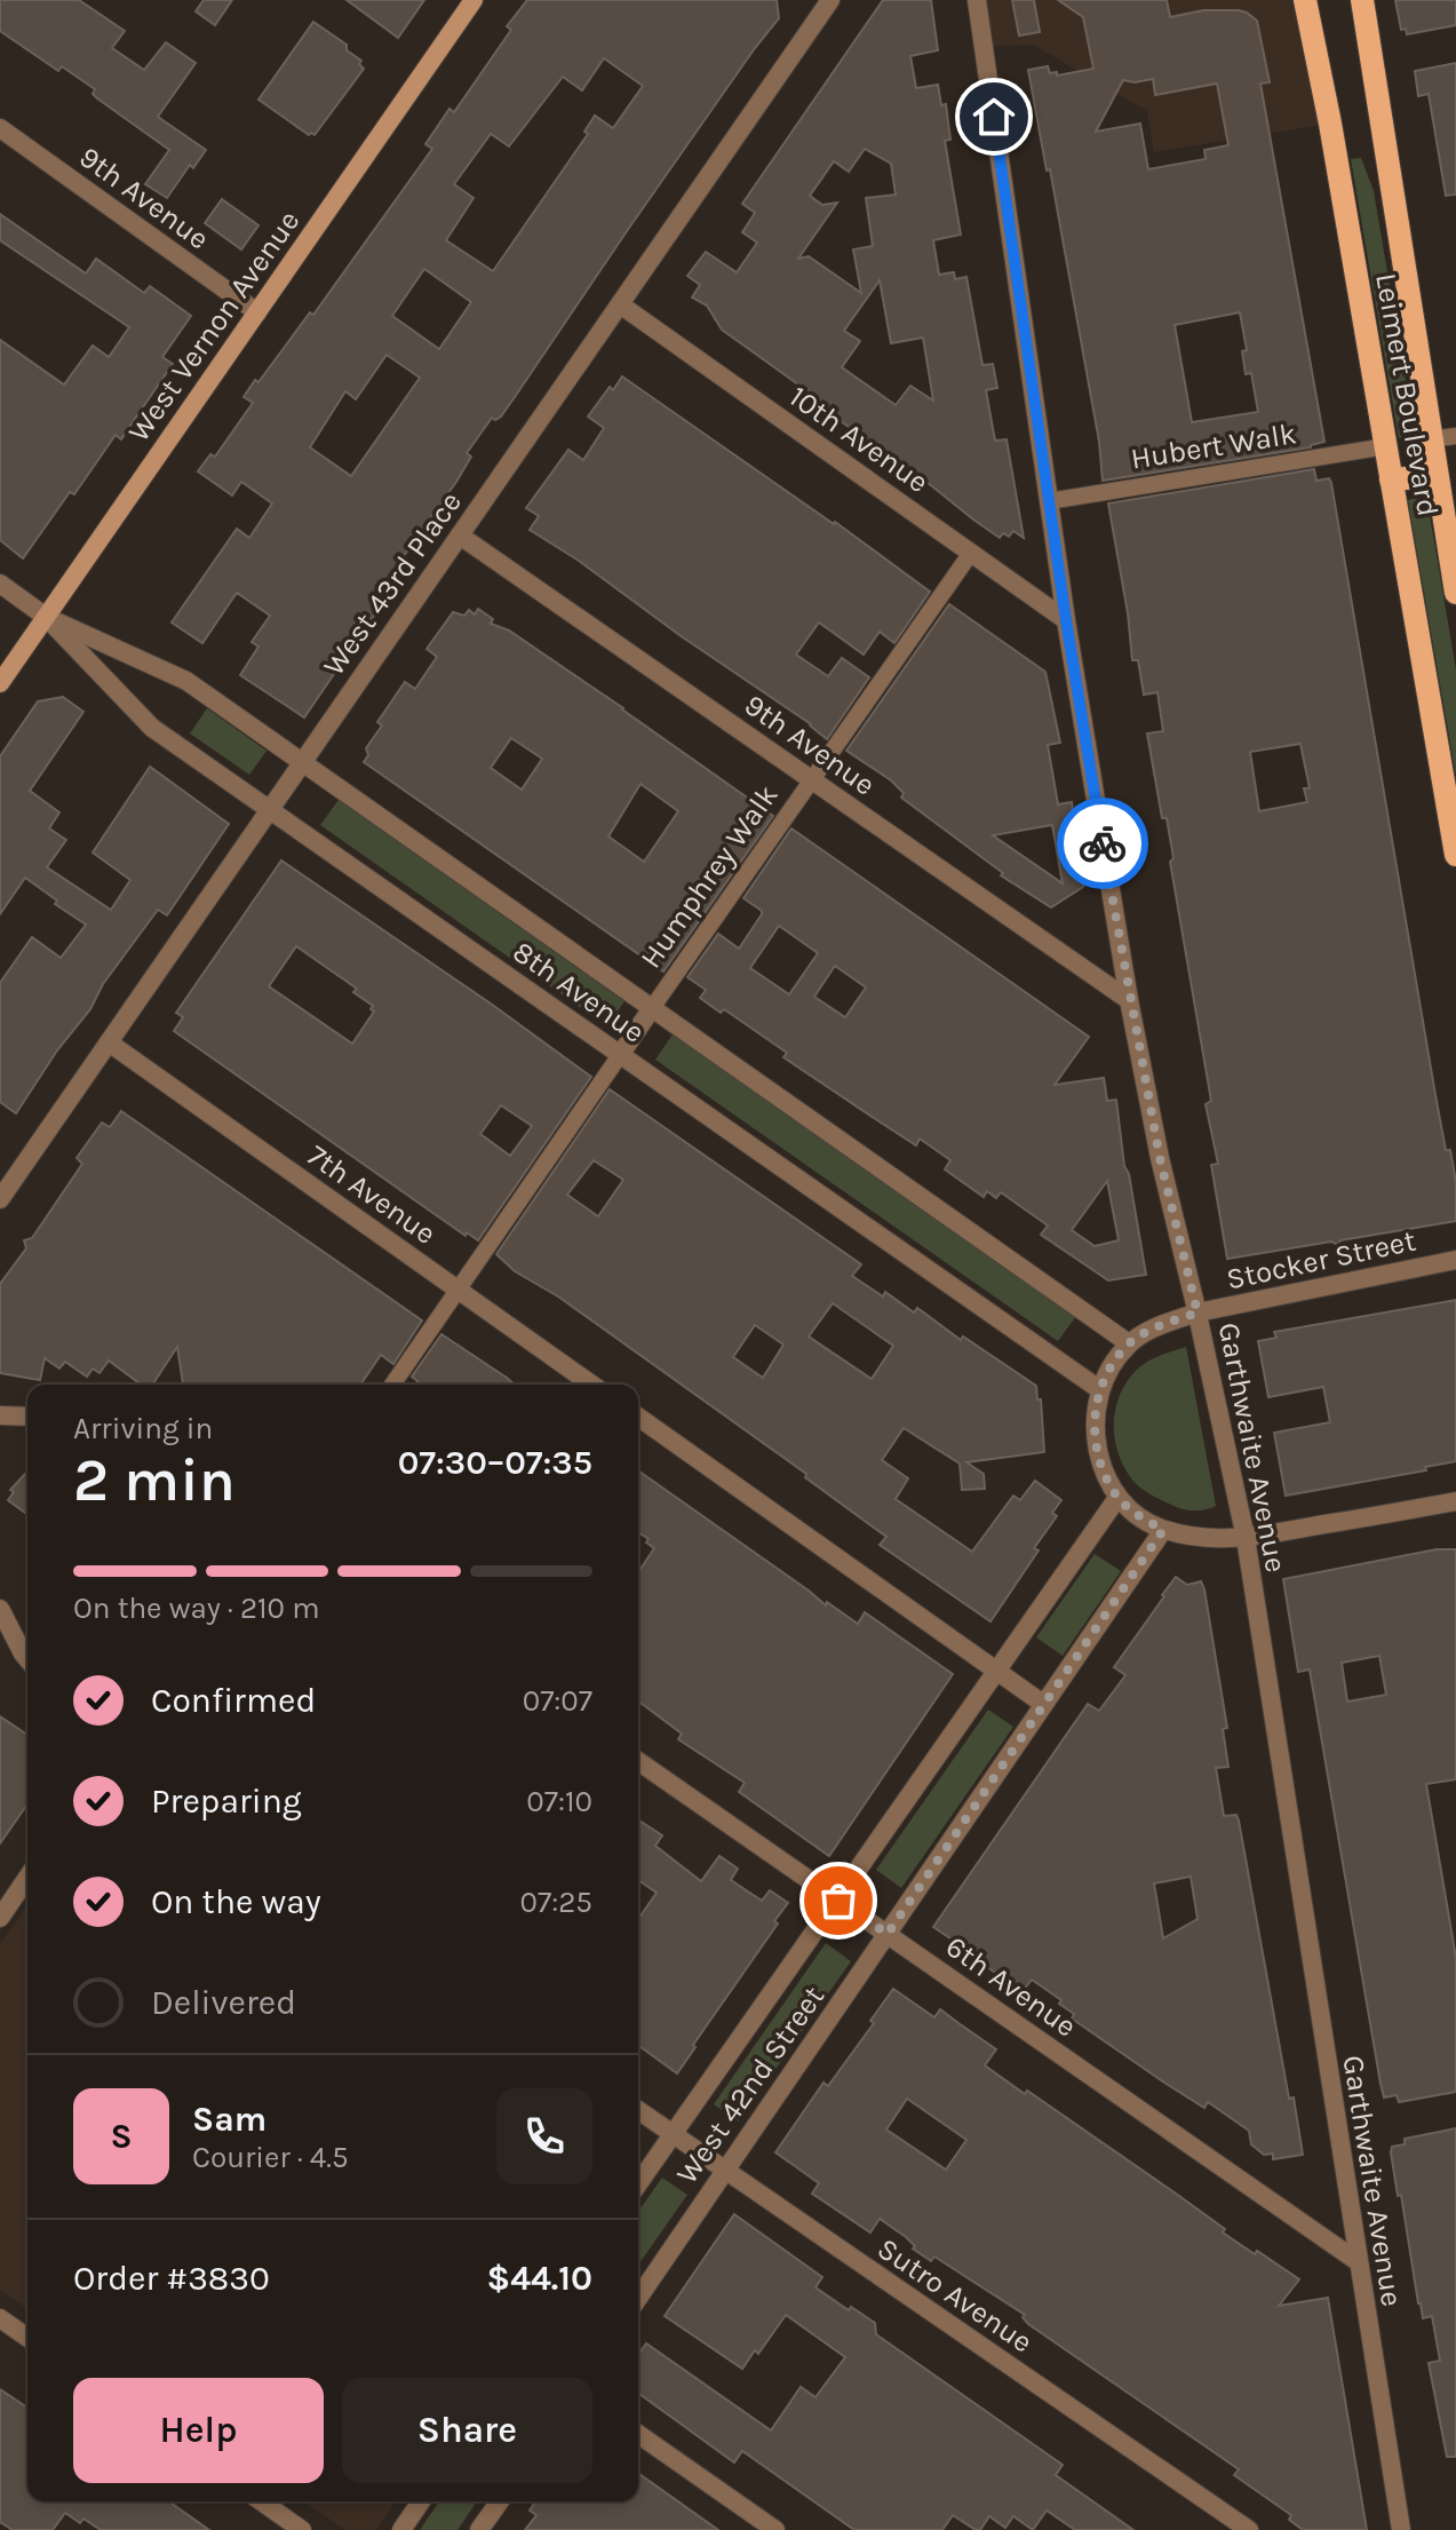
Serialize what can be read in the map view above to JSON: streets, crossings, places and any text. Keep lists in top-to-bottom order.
{
  "streets": {
    "main road": ["West Vernon Avenue", "Leimert Boulevard"],
    "street": [
      "9th Avenue",
      "10th Avenue",
      "Hubert Walk",
      "West 43rd Place",
      "Humphrey Walk",
      "8th Avenue",
      "7th Avenue",
      "Stocker Street",
      "Garthwaite Avenue",
      "6th Avenue",
      "West 42nd Street",
      "Sutro Avenue"
    ]
  },
  "crossings": [
    ["9th Avenue", "West Vernon Avenue"],
    ["9th Avenue", "West 43rd Place"],
    ["9th Avenue", "Humphrey Walk"],
    ["9th Avenue", "Garthwaite Avenue"],
    ["West Vernon Avenue", "8th Avenue"],
    ["Leimert Boulevard", "Hubert Walk"],
    ["10th Avenue", "West 43rd Place"],
    ["10th Avenue", "Humphrey Walk"],
    ["10th Avenue", "Garthwaite Avenue"],
    ["Hubert Walk", "Garthwaite Avenue"],
    ["West 43rd Place", "8th Avenue"],
    ["West 43rd Place", "7th Avenue"],
    ["Humphrey Walk", "8th Avenue"],
    ["8th Avenue", "Stocker Street"],
    ["Stocker Street", "Garthwaite Avenue"],
    ["Garthwaite Avenue", "6th Avenue"],
    ["6th Avenue", "West 42nd Street"],
    ["West 42nd Street", "Sutro Avenue"]
  ],
  "page": {
    "heading": ["2 min", "Arriving in", "07:30–07:35"],
    "panel": [
      "Sam",
      "Courier · 4.5",
      "Order #3830",
      "$44.10"
    ],
    "bar": "On the way · 210 m",
    "list": [
      ["Confirmed", "07:07"],
      ["Preparing", "07:10"],
      ["On the way", "07:25"],
      "Delivered"
    ],
    "round": "S",
    "buttons": ["Help", "Share"]
  }
}
